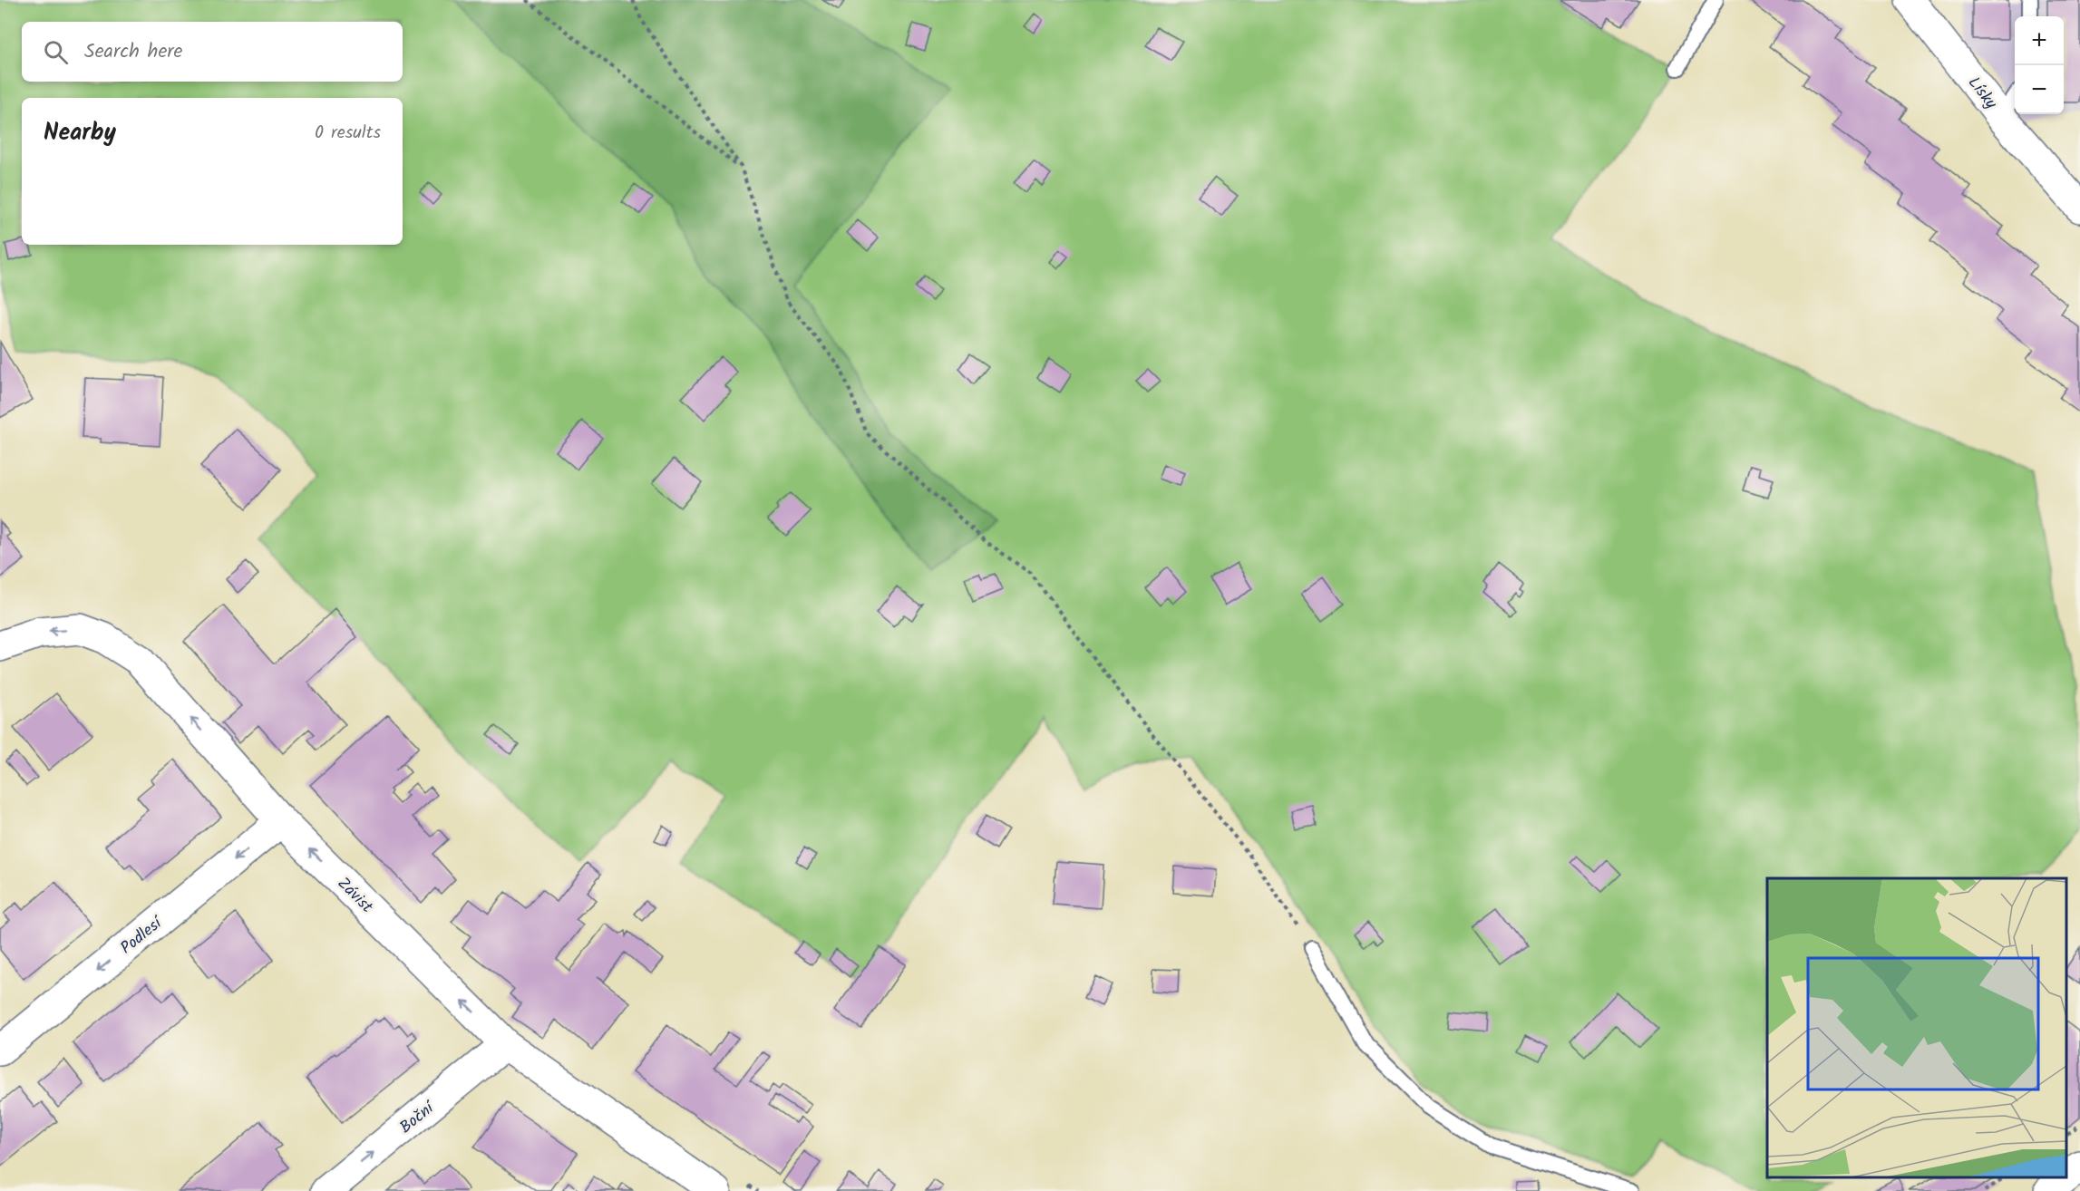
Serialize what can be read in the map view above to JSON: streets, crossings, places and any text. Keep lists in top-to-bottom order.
{
  "streets": {
    "street": [
      "Lísky",
      "Závist",
      "Podlesí",
      "Boční"
    ]
  },
  "crossings": [
    ["Závist", "Podlesí"],
    ["Závist", "Boční"]
  ],
  "one_way": ["Závist", "Podlesí", "Boční"],
  "page": {
    "map_buttons": ["+", "−"],
    "search": "Search here",
    "heading": ["Nearby", "0 results"]
  }
}
